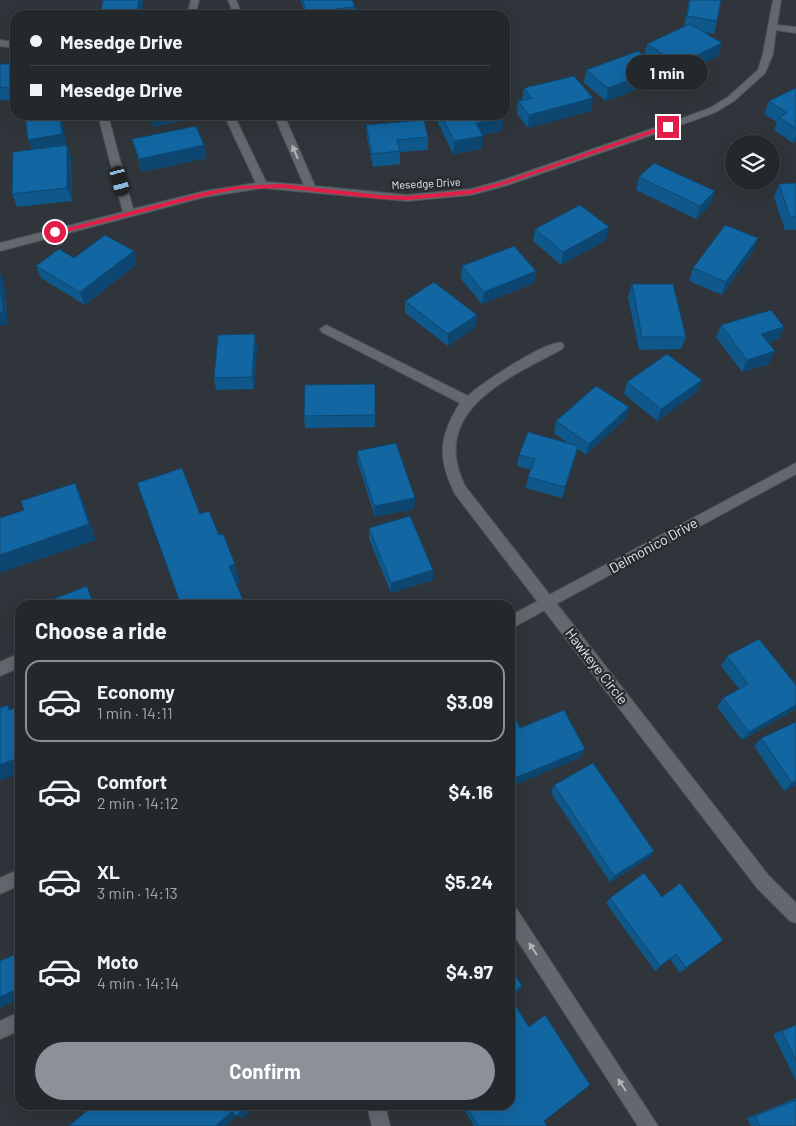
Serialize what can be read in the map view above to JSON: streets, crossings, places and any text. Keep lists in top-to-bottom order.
{
  "streets": {
    "street": ["Mesedge Drive", "Delmonico Drive", "Hawkeye Circle"]
  },
  "crossings": [
    ["Delmonico Drive", "Hawkeye Circle"]
  ],
  "page": {
    "banner": ["Mesedge Drive", "Mesedge Drive"],
    "bubble": "1 min",
    "heading": "Choose a ride",
    "list": [
      {
        "name": "Economy",
        "note": "1 min · 14:11",
        "value": "$3.09"
      },
      {
        "name": "Comfort",
        "note": "2 min · 14:12",
        "value": "$4.16"
      },
      {
        "name": "XL",
        "note": "3 min · 14:13",
        "value": "$5.24"
      },
      {
        "name": "Moto",
        "note": "4 min · 14:14",
        "value": "$4.97"
      }
    ],
    "buttons": "Confirm"
  }
}
